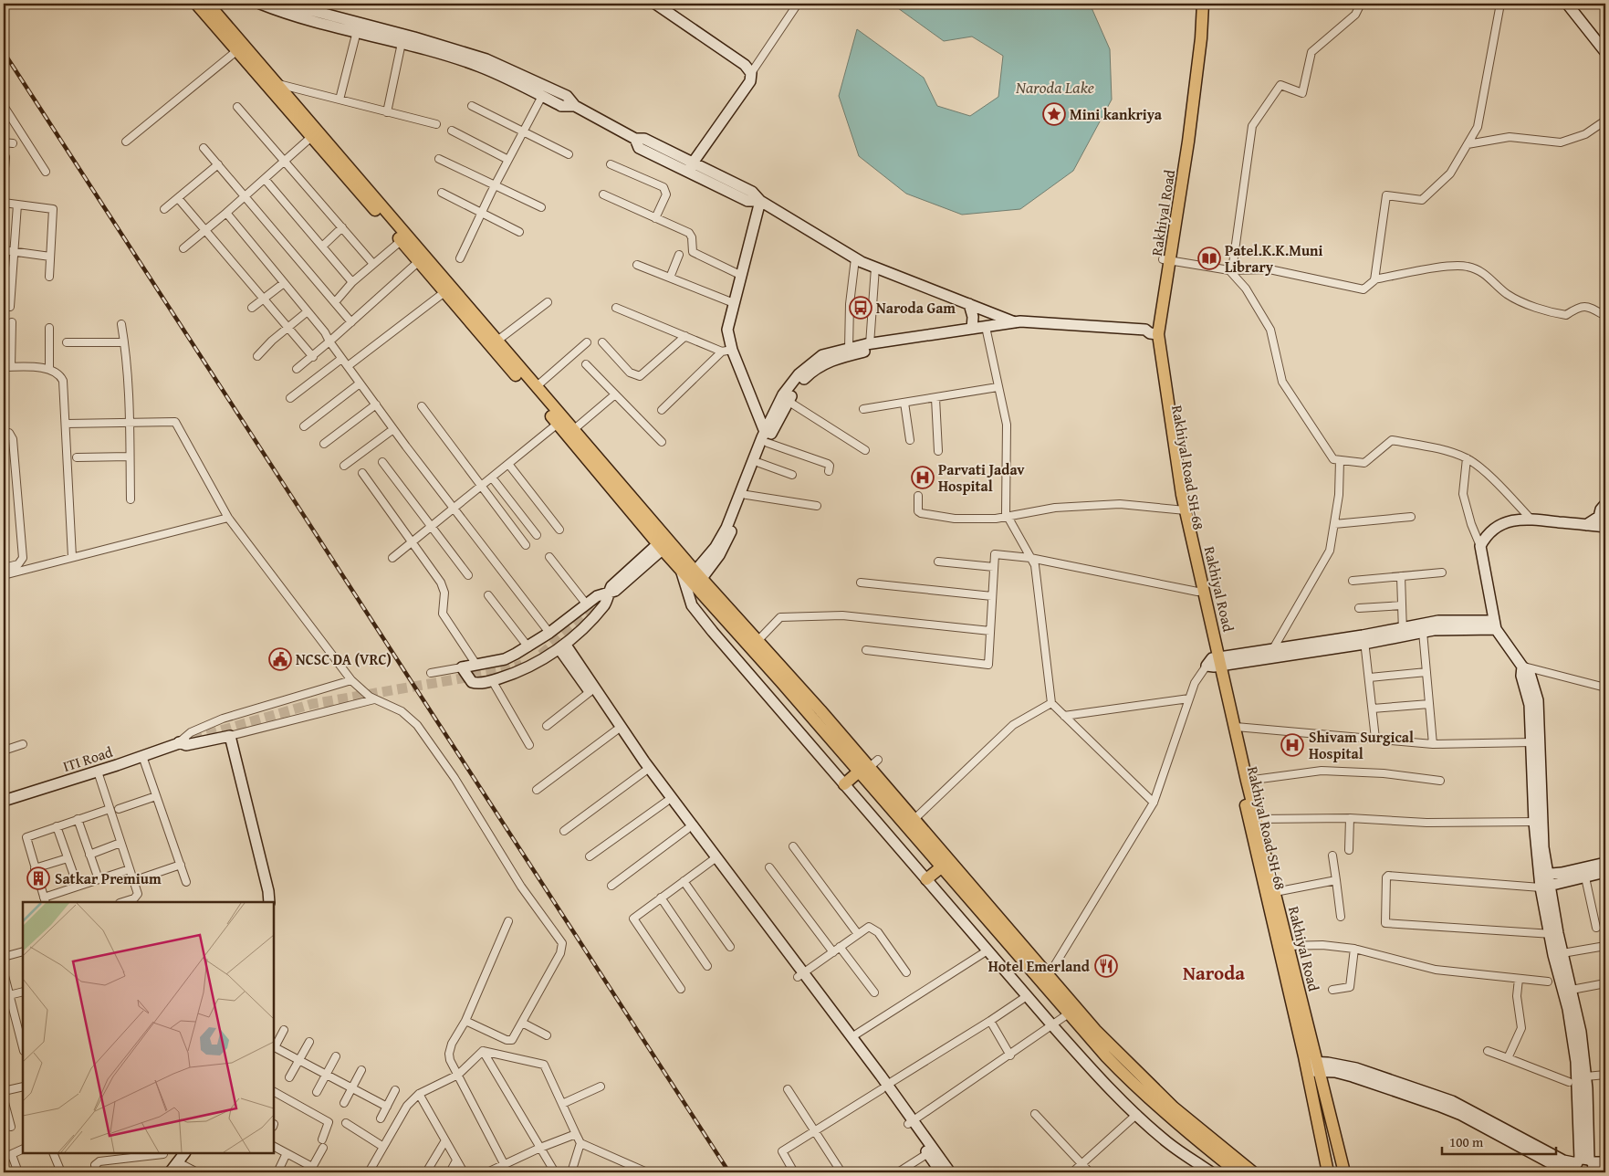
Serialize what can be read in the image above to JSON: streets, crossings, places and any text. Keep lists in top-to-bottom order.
{
  "streets": {
    "main road": ["Rakhiyal Road", "Rakhiyal Road SH-68"],
    "street": ["ITI Road"]
  },
  "crossings": [
    ["Rakhiyal Road", "Rakhiyal Road SH-68"]
  ],
  "districts": ["Naroda"],
  "water": ["Naroda Lake"],
  "places": {
    "place": ["Mini kankriya"],
    "library": ["Patel.K.K.Muni Library"],
    "bus stop": ["Naroda Gam"],
    "hospital": ["Parvati Jadav Hospital", "Shivam Surgical Hospital"],
    "public building": ["NCSC DA (VRC)"],
    "building": ["Satkar Premium"],
    "restaurant": ["Hotel Emerland"]
  },
  "scale_bar": "100 m"
}
